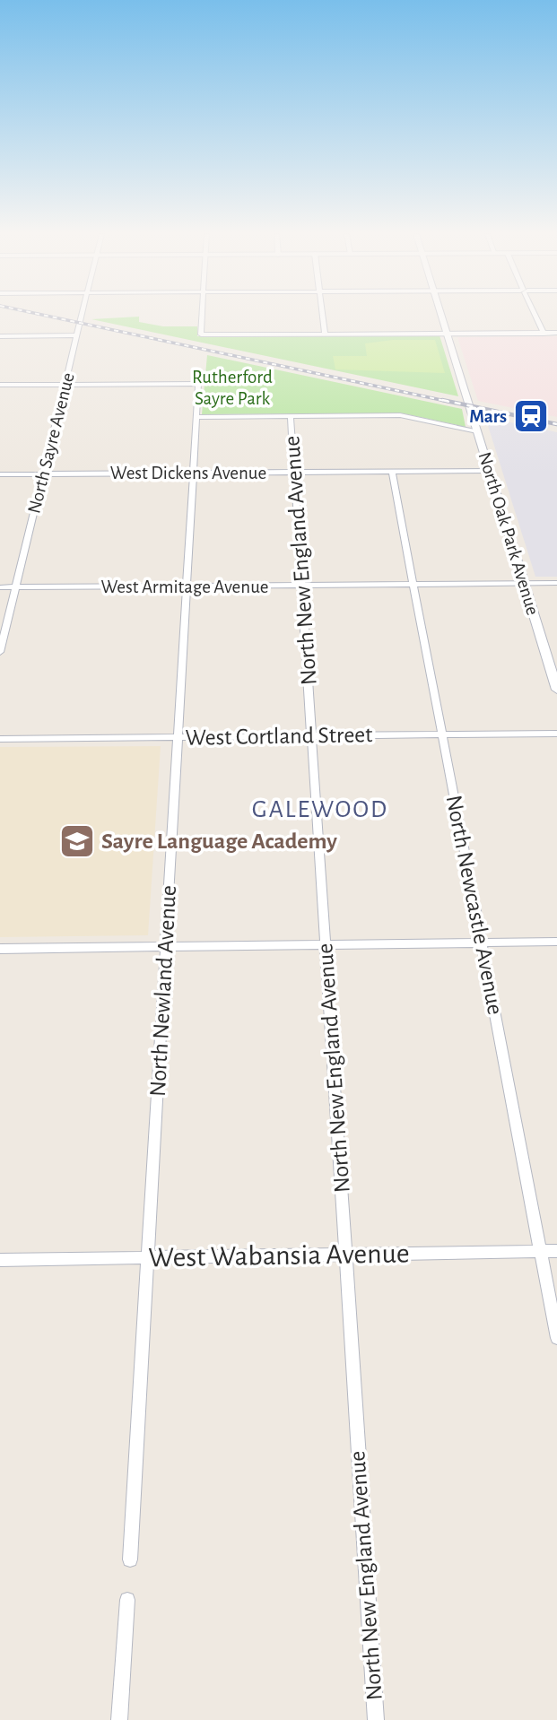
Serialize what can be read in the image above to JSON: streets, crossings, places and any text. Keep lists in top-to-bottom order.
{
  "streets": {
    "street": [
      "North Sayre Avenue",
      "West Dickens Avenue",
      "North Oak Park Avenue",
      "North New England Avenue",
      "West Armitage Avenue",
      "West Cortland Street",
      "North Newcastle Avenue",
      "North Newland Avenue",
      "West Wabansia Avenue"
    ]
  },
  "crossings": [
    ["North Sayre Avenue", "West Dickens Avenue"],
    ["North Sayre Avenue", "West Armitage Avenue"],
    ["North Sayre Avenue", "North Newland Avenue"],
    ["West Dickens Avenue", "North Oak Park Avenue"],
    ["West Dickens Avenue", "North New England Avenue"],
    ["West Dickens Avenue", "North Newcastle Avenue"],
    ["West Dickens Avenue", "North Newland Avenue"],
    ["North Oak Park Avenue", "West Armitage Avenue"],
    ["North New England Avenue", "West Armitage Avenue"],
    ["North New England Avenue", "West Cortland Street"],
    ["North New England Avenue", "West Wabansia Avenue"],
    ["West Armitage Avenue", "North Newcastle Avenue"],
    ["West Armitage Avenue", "North Newland Avenue"],
    ["West Cortland Street", "North Newcastle Avenue"],
    ["West Cortland Street", "North Newland Avenue"],
    ["North Newcastle Avenue", "West Wabansia Avenue"],
    ["North Newland Avenue", "West Wabansia Avenue"]
  ],
  "districts": ["GALEWOOD"],
  "parks": ["Rutherford Sayre Park"],
  "places": {
    "station": ["Mars"],
    "school or university": ["Sayre Language Academy"]
  }
}
